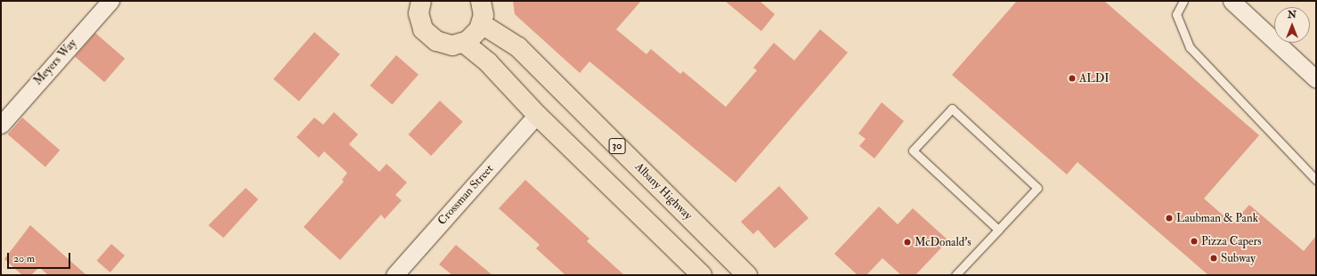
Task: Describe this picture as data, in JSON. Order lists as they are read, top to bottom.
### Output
{
  "streets": {
    "highway": ["30", "Albany Highway"],
    "street": ["Meyers Way", "Crossman Street"]
  },
  "places": [
    "ALDI",
    "Laubman & Pank",
    "Pizza Capers",
    "McDonald's",
    "Subway"
  ],
  "scale_bar": "20 m",
  "north": "top"
}
